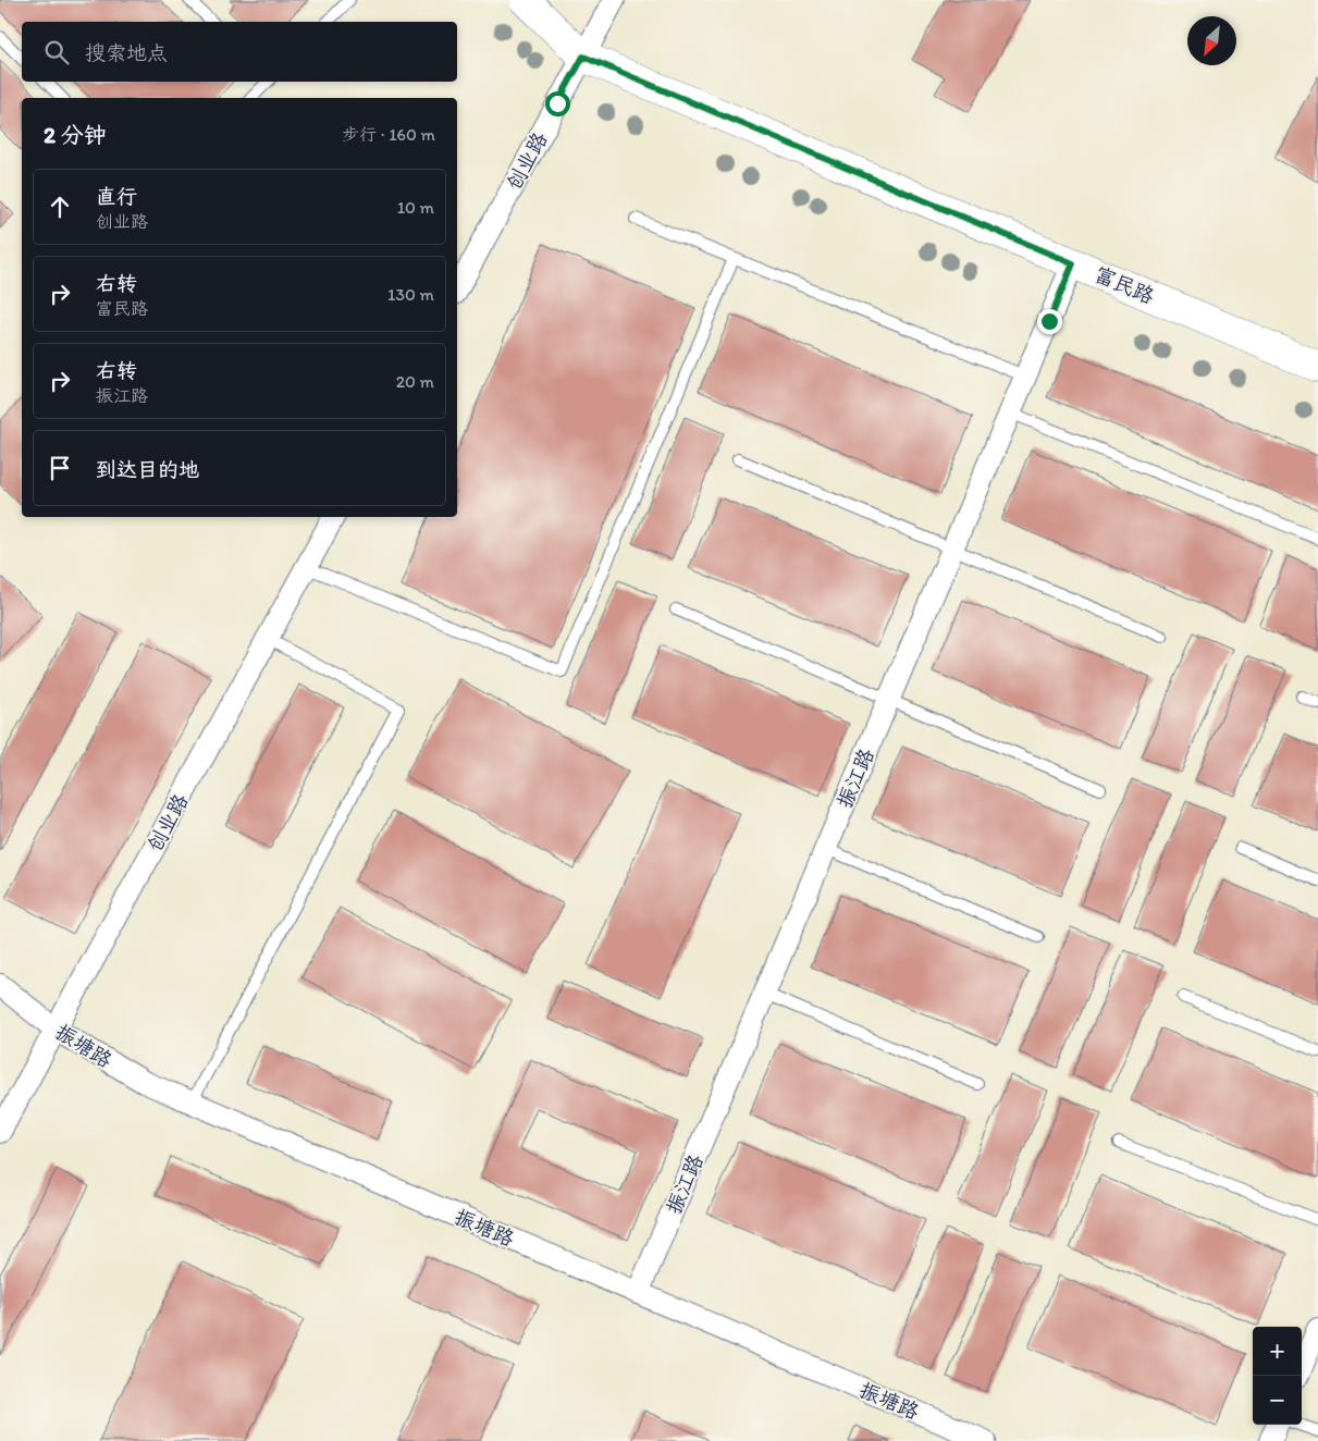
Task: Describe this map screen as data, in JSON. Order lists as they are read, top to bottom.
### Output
{
  "streets": {
    "street": [
      "创业路",
      "富民路",
      "振江路",
      "振塘路"
    ]
  },
  "crossings": [
    ["创业路", "富民路"],
    ["创业路", "振塘路"],
    ["富民路", "振江路"],
    ["振江路", "振塘路"]
  ],
  "north": "bottom left",
  "page": {
    "search": "搜索地点",
    "heading": ["2 分钟", "步行 · 160 m"],
    "list": [
      ["直行", "创业路", "10 m"],
      ["右转", "富民路", "130 m"],
      ["右转", "振江路", "20 m"],
      "到达目的地"
    ],
    "map_buttons": ["+", "−"]
  }
}
